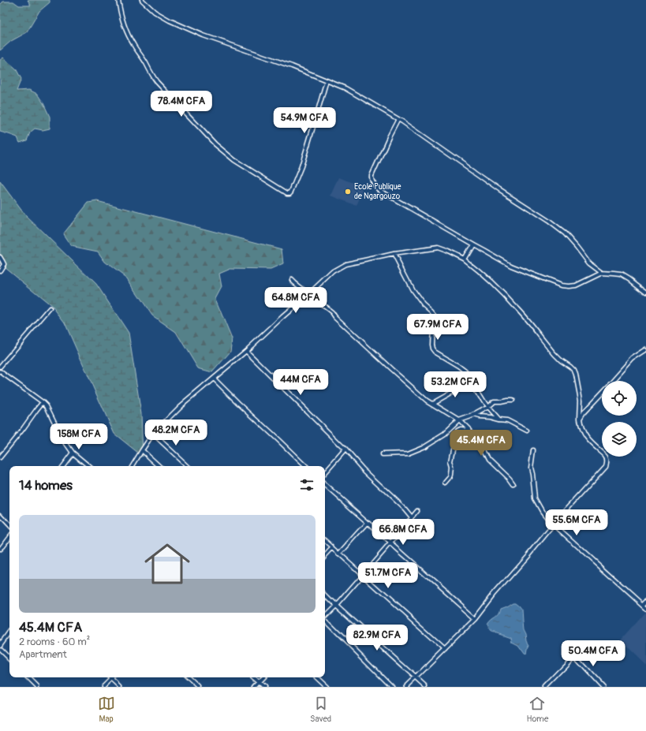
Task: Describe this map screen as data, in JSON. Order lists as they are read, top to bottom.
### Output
{
  "places": ["Ecole Publique de Ngargouzo"],
  "page": {
    "price": [
      "78.4M CFA",
      "54.9M CFA",
      "64.8M CFA",
      "67.9M CFA",
      "44M CFA",
      "53.2M CFA",
      "48.2M CFA",
      "158M CFA",
      "45.4M CFA",
      "55.6M CFA",
      "66.8M CFA",
      "51.7M CFA",
      "82.9M CFA",
      "50.4M CFA"
    ],
    "heading": "14 homes",
    "list": [
      {
        "name": "45.4M CFA",
        "note": "2 rooms · 60 m² · Apartment"
      }
    ],
    "tabs": ["Map", "Saved", "Home"]
  }
}
